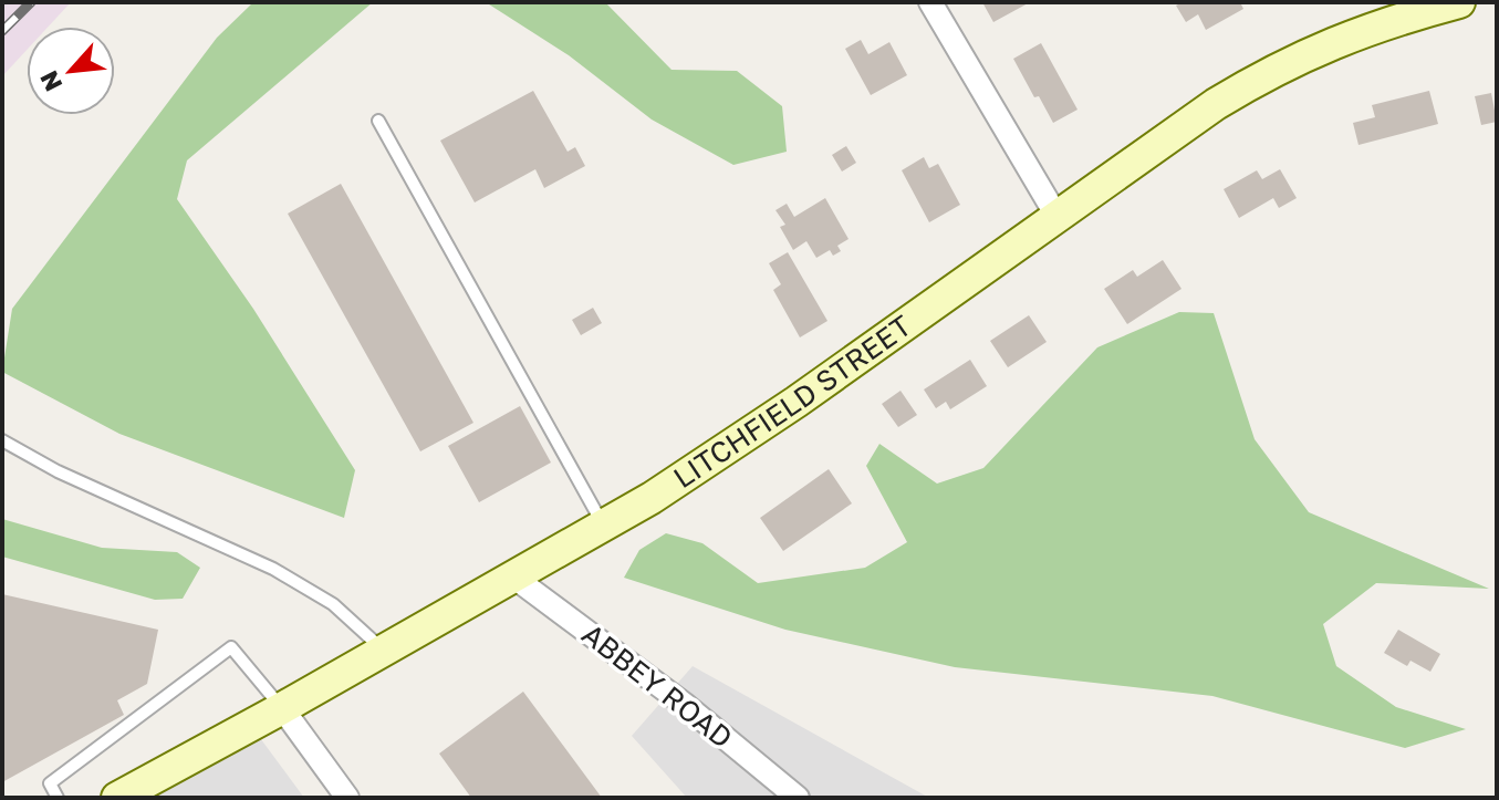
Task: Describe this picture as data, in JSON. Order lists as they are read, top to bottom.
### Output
{
  "streets": {
    "main road": ["LITCHFIELD STREET"],
    "street": ["ABBEY ROAD"]
  },
  "crossings": [
    ["LITCHFIELD STREET", "ABBEY ROAD"]
  ],
  "north": "bottom left"
}
